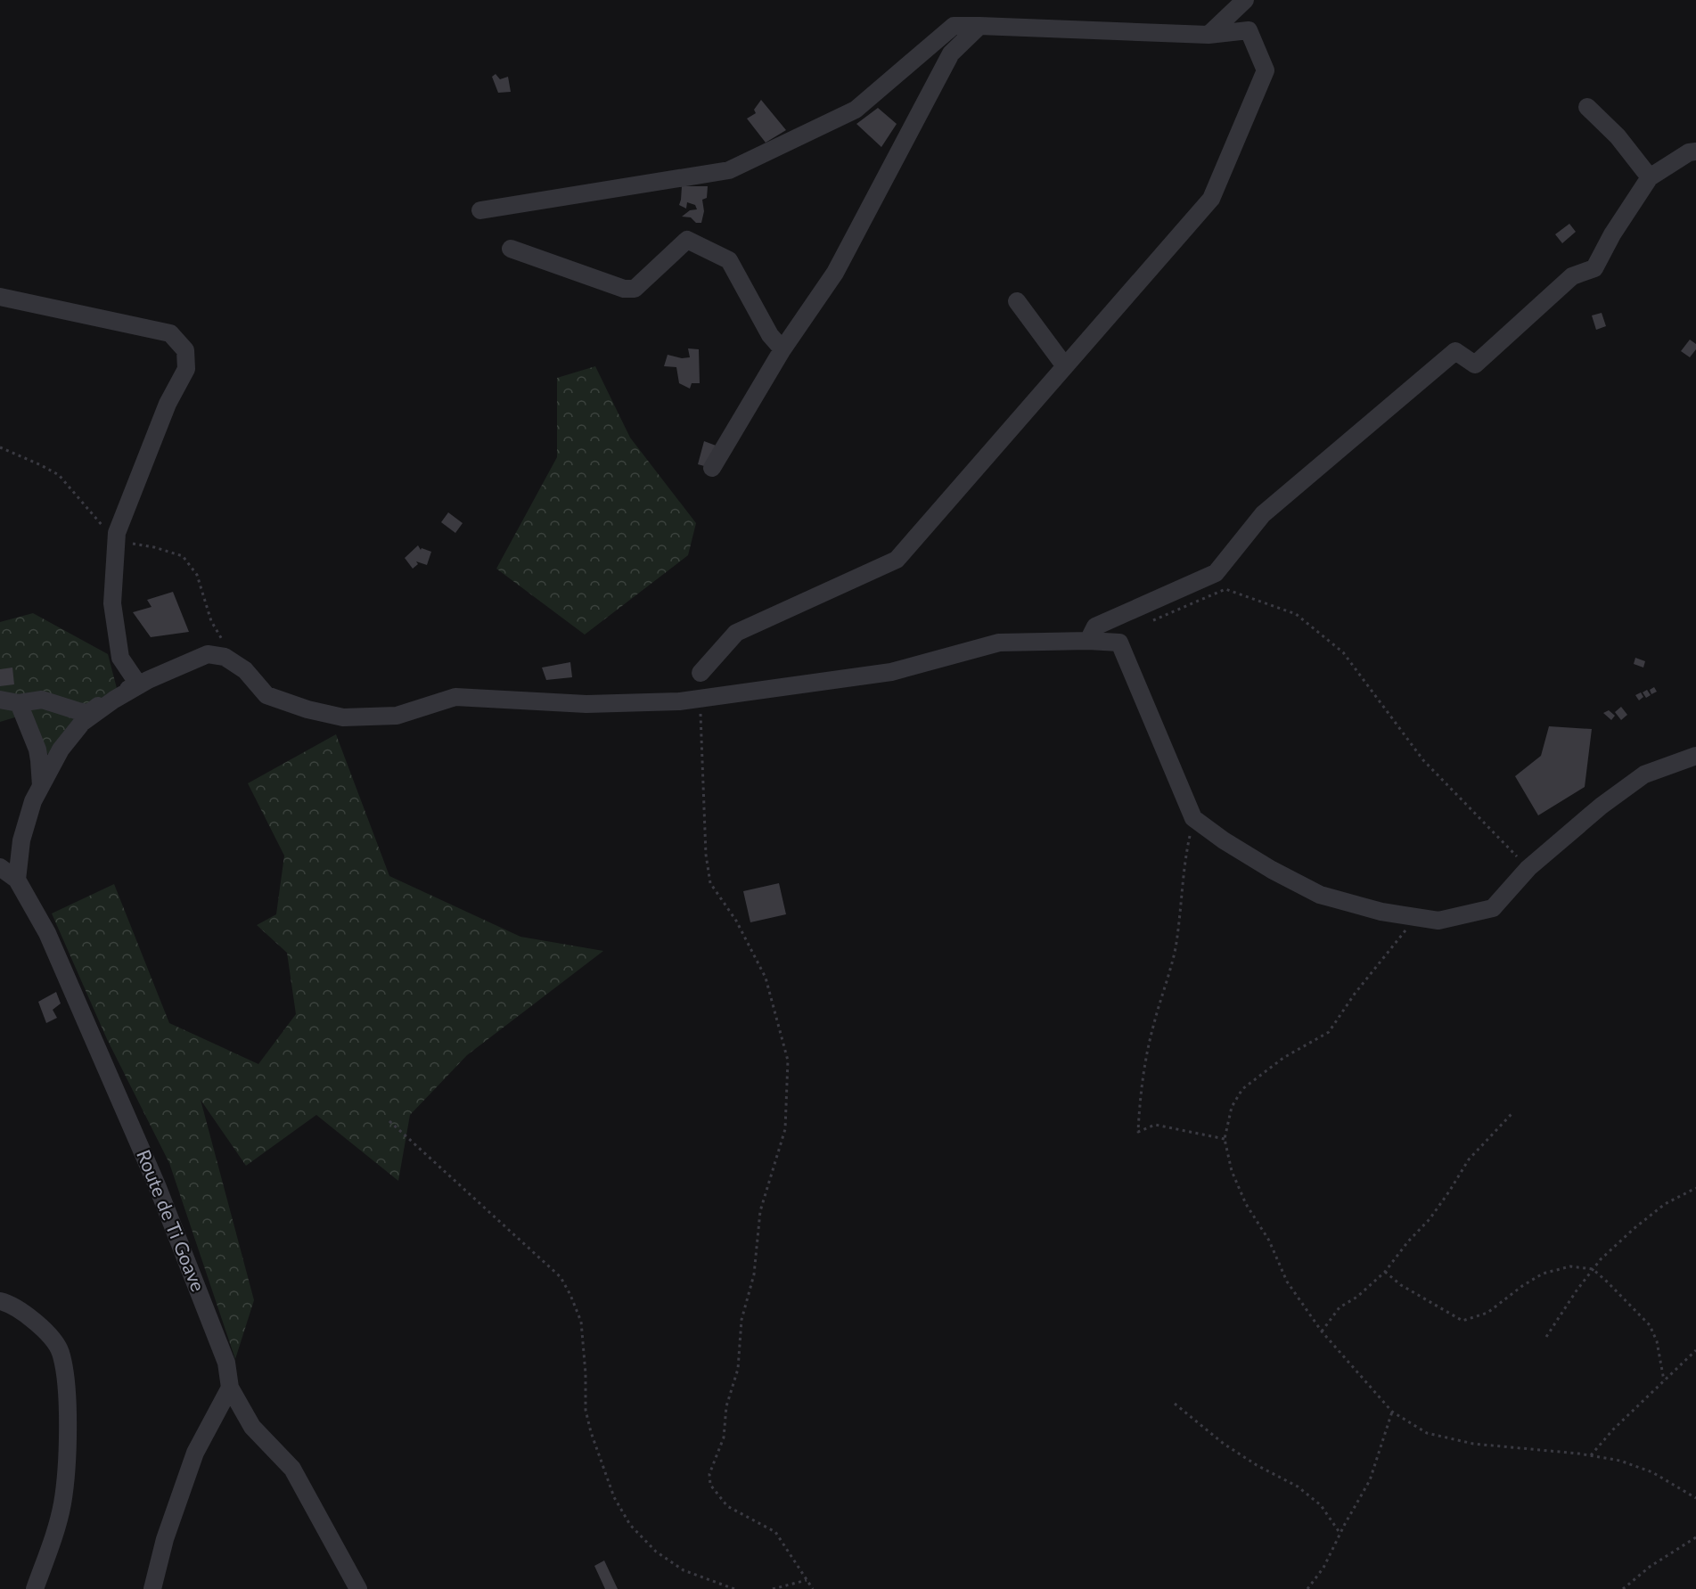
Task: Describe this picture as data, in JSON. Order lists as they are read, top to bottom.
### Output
{
  "streets": {
    "street": ["Route de Ti Goave"]
  }
}
